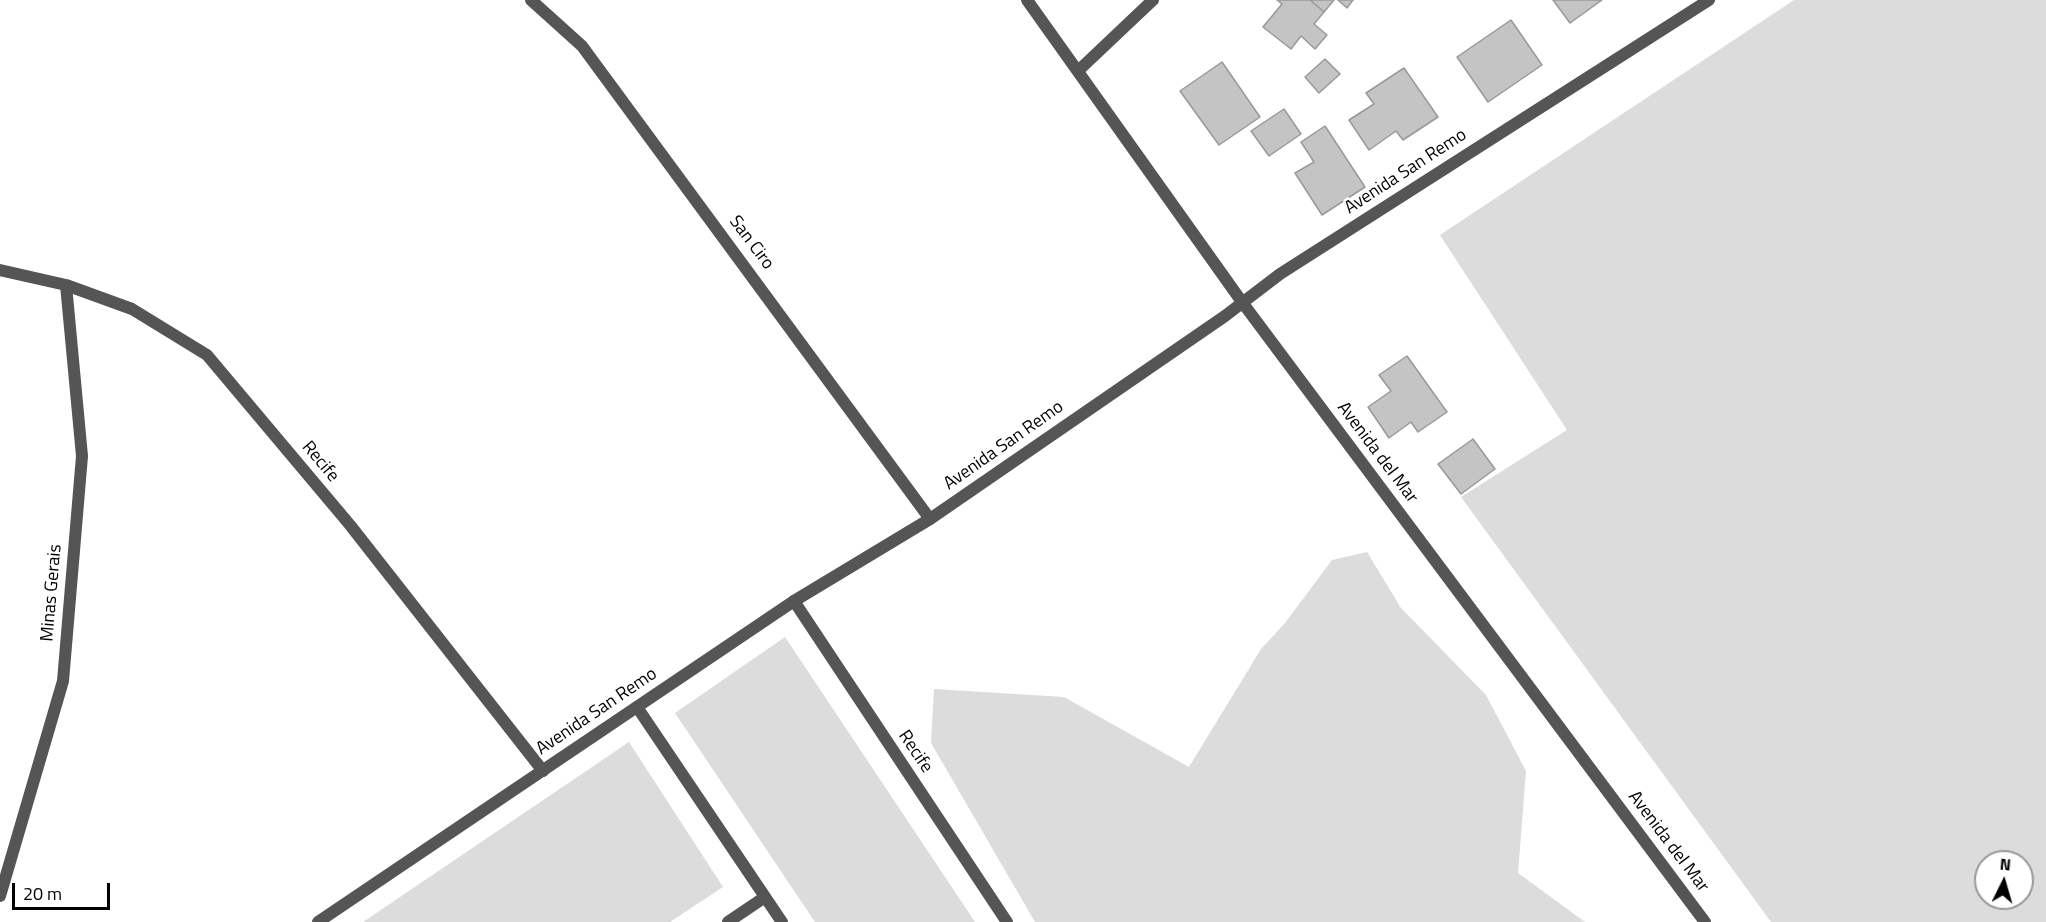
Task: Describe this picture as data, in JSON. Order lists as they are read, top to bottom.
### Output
{
  "streets": {
    "street": [
      "Avenida San Remo",
      "San Ciro",
      "Avenida del Mar",
      "Recife",
      "Minas Gerais"
    ]
  },
  "crossings": [
    ["Avenida San Remo", "San Ciro"],
    ["Avenida San Remo", "Avenida del Mar"],
    ["Avenida San Remo", "Recife"],
    ["Recife", "Minas Gerais"]
  ],
  "scale_bar": "20 m",
  "north": "top"
}
